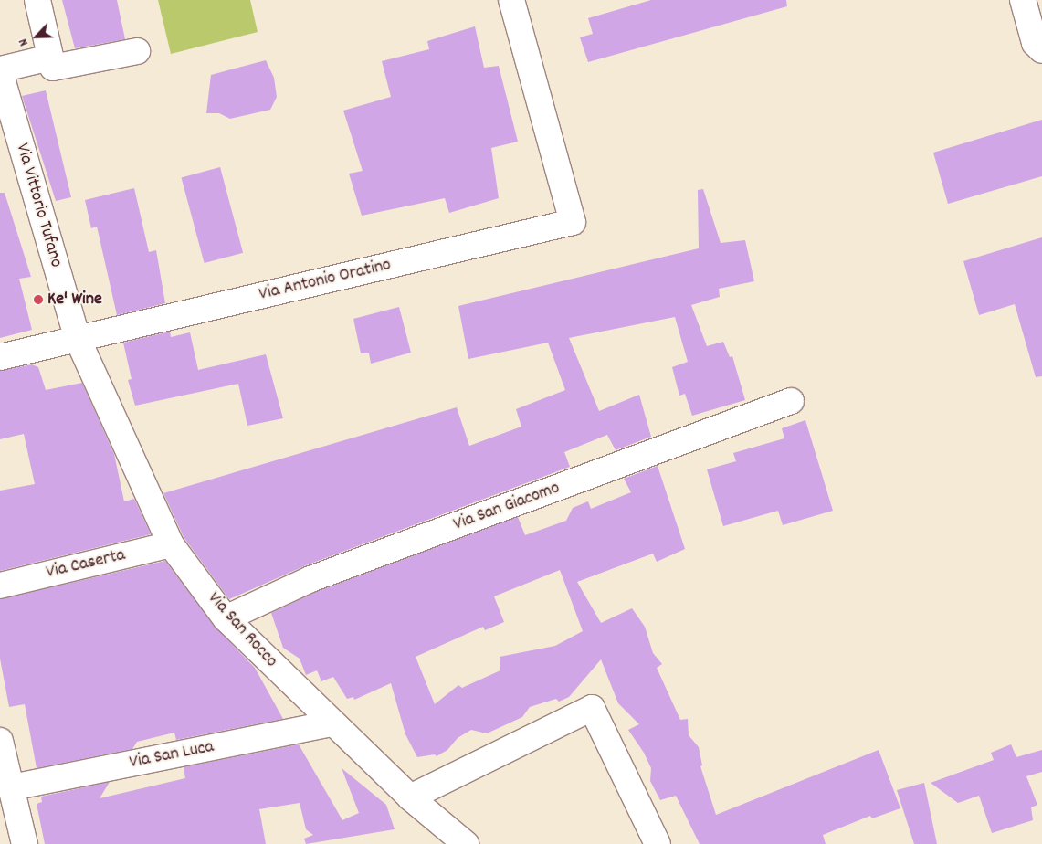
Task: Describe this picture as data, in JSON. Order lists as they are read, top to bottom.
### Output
{
  "streets": {
    "street": [
      "Via Vittorio Tufano",
      "Via Antonio Oratino",
      "Via San Giacomo",
      "Via Caserta",
      "Via San Rocco",
      "Via San Luca"
    ]
  },
  "crossings": [
    ["Via Vittorio Tufano", "Via Antonio Oratino"],
    ["Via Vittorio Tufano", "Via San Rocco"],
    ["Via Antonio Oratino", "Via San Rocco"],
    ["Via San Giacomo", "Via San Rocco"],
    ["Via Caserta", "Via San Rocco"],
    ["Via San Rocco", "Via San Luca"]
  ],
  "places": ["Ke' Wine"],
  "north": "bottom left"
}
